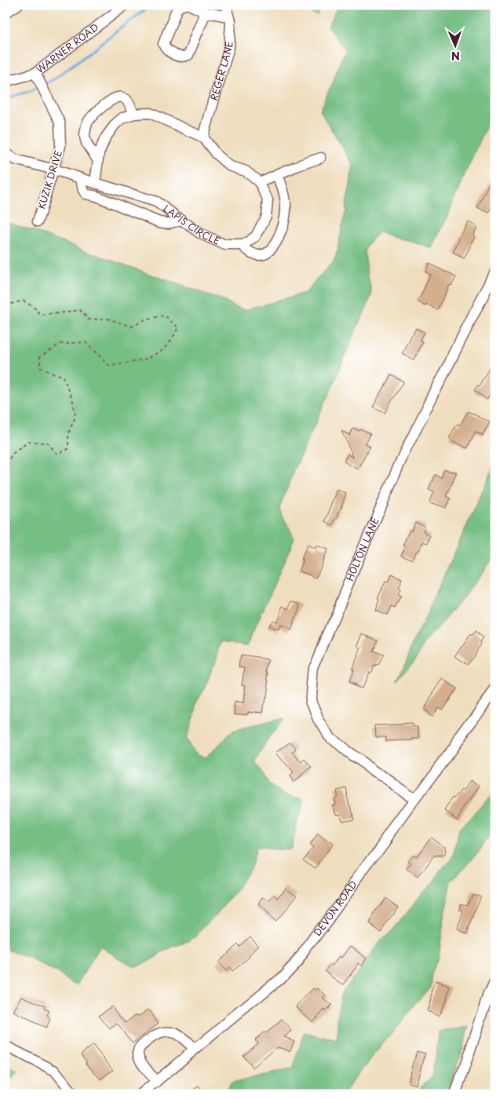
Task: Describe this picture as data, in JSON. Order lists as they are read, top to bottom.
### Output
{
  "streets": {
    "street": [
      "WARNER ROAD",
      "REGER LANE",
      "KUZIK DRIVE",
      "LAPIS CIRCLE",
      "HOLTON LANE",
      "DEVON ROAD"
    ]
  },
  "crossings": [
    ["WARNER ROAD", "KUZIK DRIVE"],
    ["KUZIK DRIVE", "LAPIS CIRCLE"],
    ["HOLTON LANE", "DEVON ROAD"]
  ],
  "north": "bottom"
}
